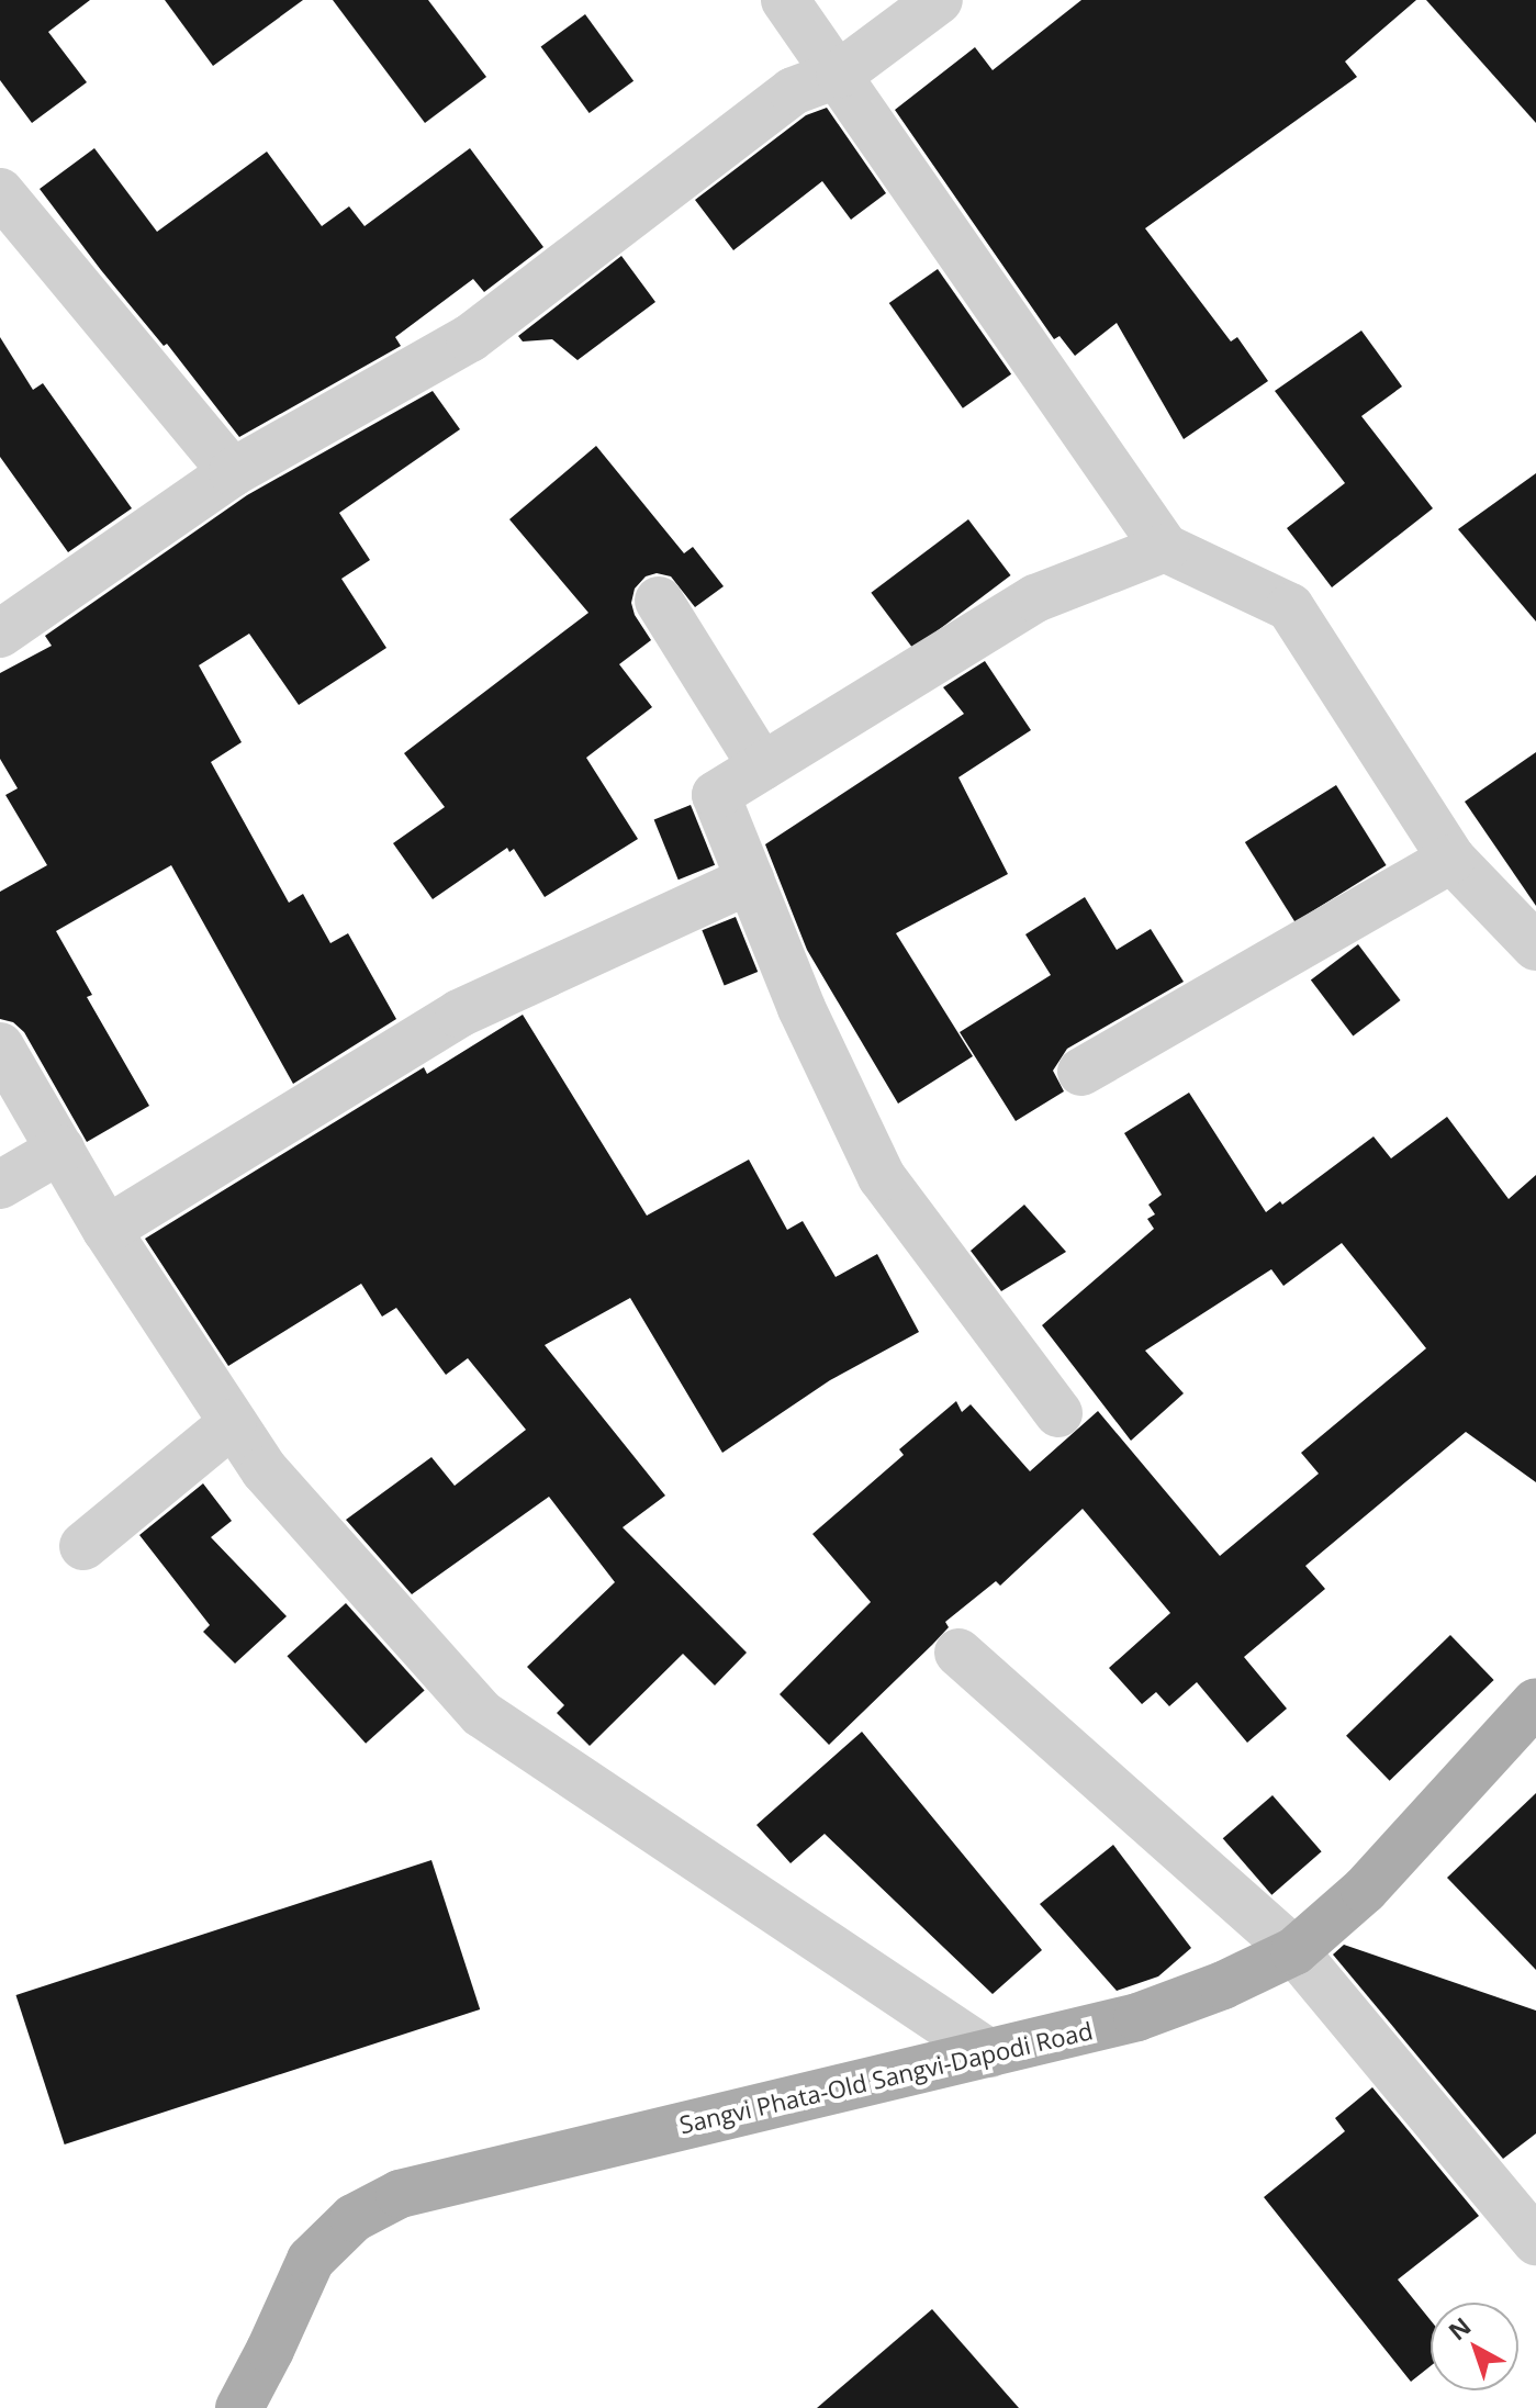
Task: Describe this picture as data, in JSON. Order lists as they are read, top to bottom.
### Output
{
  "streets": {
    "main road": ["Sangvi Phata-Old Sangvi-Dapodi Road"]
  },
  "north": "top left"
}
